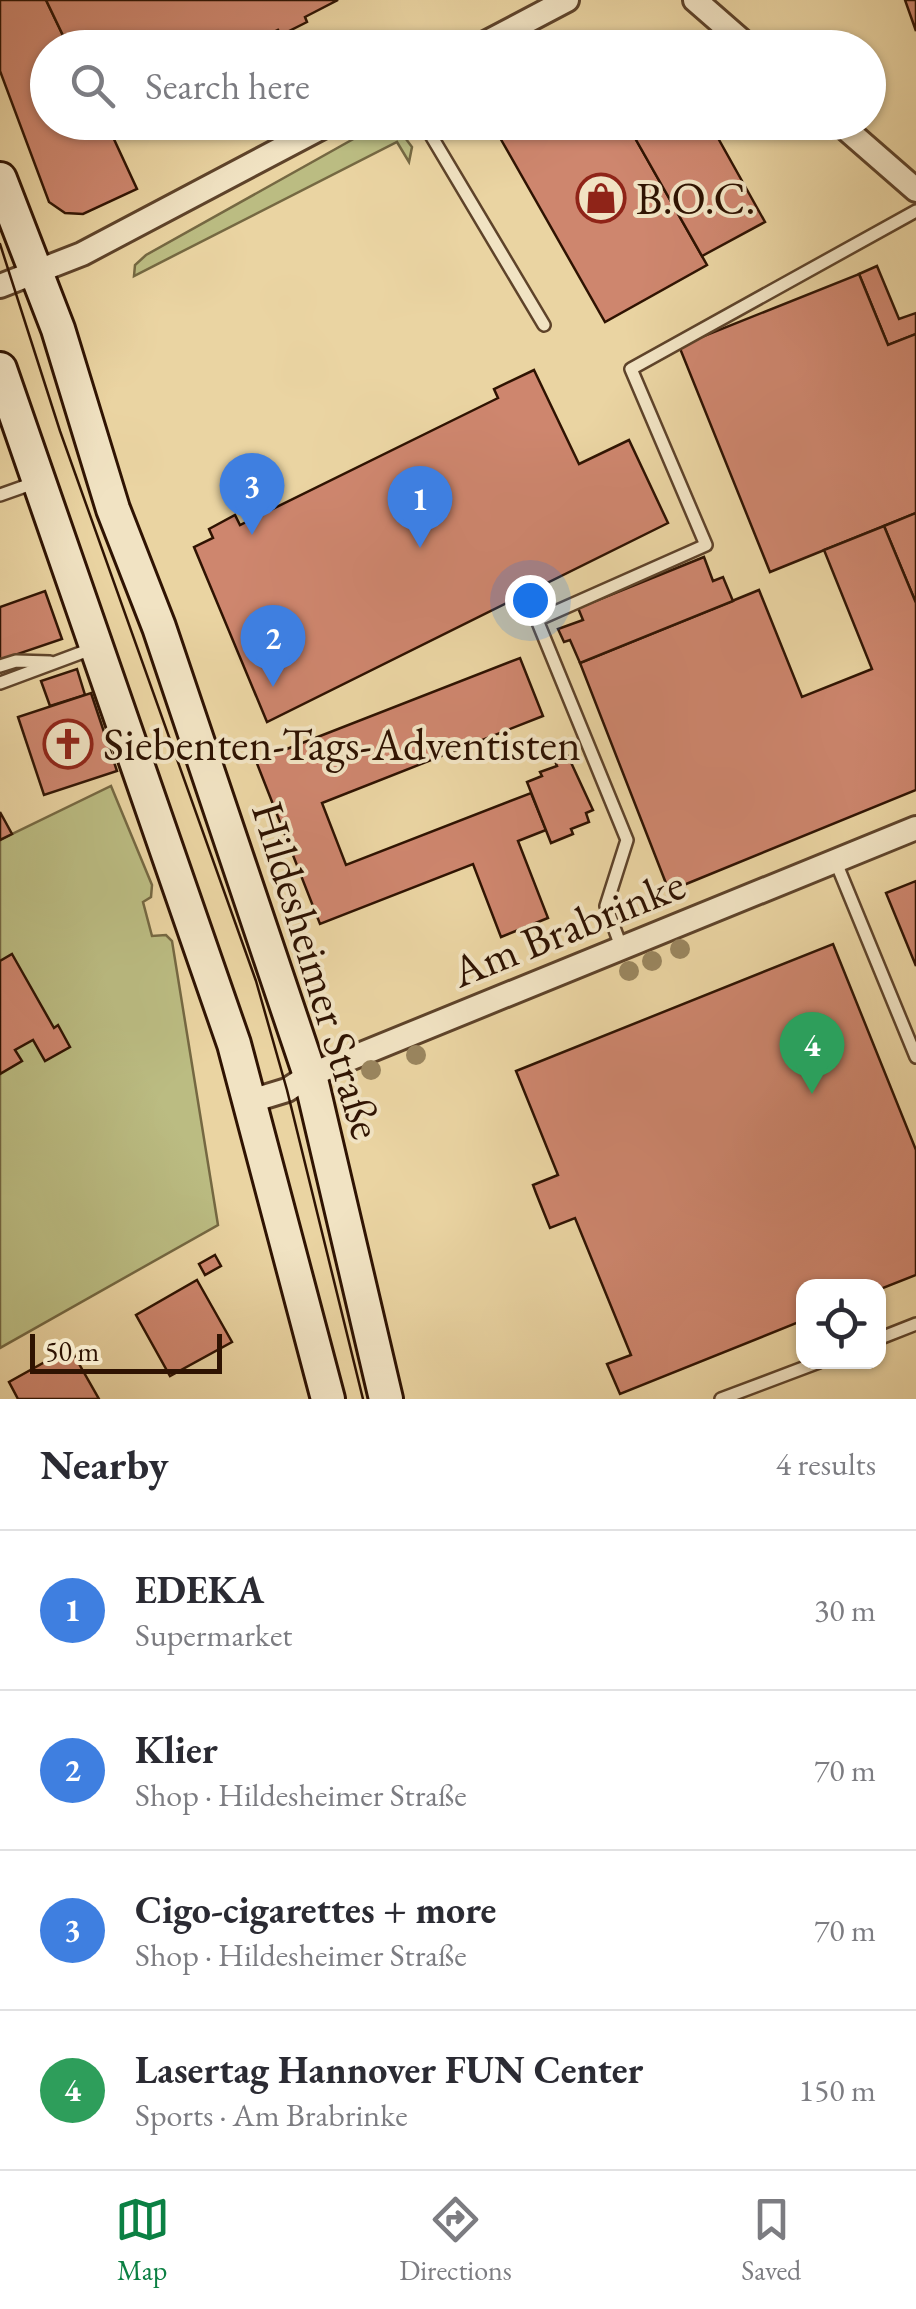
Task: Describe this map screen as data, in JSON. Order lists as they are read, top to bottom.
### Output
{
  "streets": {
    "main road": ["Hildesheimer Straße"],
    "street": ["Am Brabrinke"]
  },
  "crossings": [
    ["Am Brabrinke", "Hildesheimer Straße"]
  ],
  "places": {
    "shop": ["B.O.C."],
    "church": ["Siebenten-Tags-Adventisten"]
  },
  "scale_bar": "50 m",
  "page": {
    "search": "Search here",
    "pins": [
      "3",
      "1",
      "2",
      "4"
    ],
    "scale": "50 m",
    "heading": ["Nearby", "4 results"],
    "list": [
      {
        "mark": "1",
        "name": "EDEKA",
        "note": "Supermarket",
        "value": "30 m"
      },
      {
        "mark": "2",
        "name": "Klier",
        "note": "Shop · Hildesheimer Straße",
        "value": "70 m"
      },
      {
        "mark": "3",
        "name": "Cigo-cigarettes + more",
        "note": "Shop · Hildesheimer Straße",
        "value": "70 m"
      },
      {
        "mark": "4",
        "name": "Lasertag Hannover FUN Center",
        "note": "Sports · Am Brabrinke",
        "value": "150 m"
      }
    ],
    "nav": ["Map", "Directions", "Saved"]
  }
}
